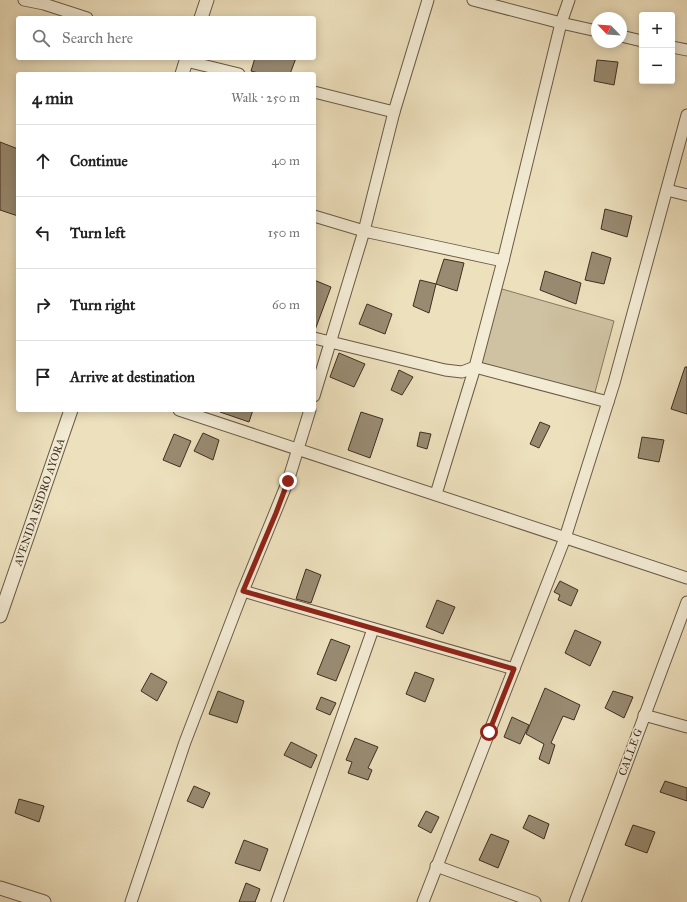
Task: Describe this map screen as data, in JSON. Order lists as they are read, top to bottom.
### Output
{
  "streets": {
    "street": ["AVENIDA ISIDRO AYORA", "CALLE G"]
  },
  "north": "top left",
  "page": {
    "map_buttons": ["+", "−"],
    "search": "Search here",
    "heading": ["4 min", "Walk · 250 m"],
    "list": [
      ["Continue", "40 m"],
      ["Turn left", "150 m"],
      ["Turn right", "60 m"],
      "Arrive at destination"
    ]
  }
}
